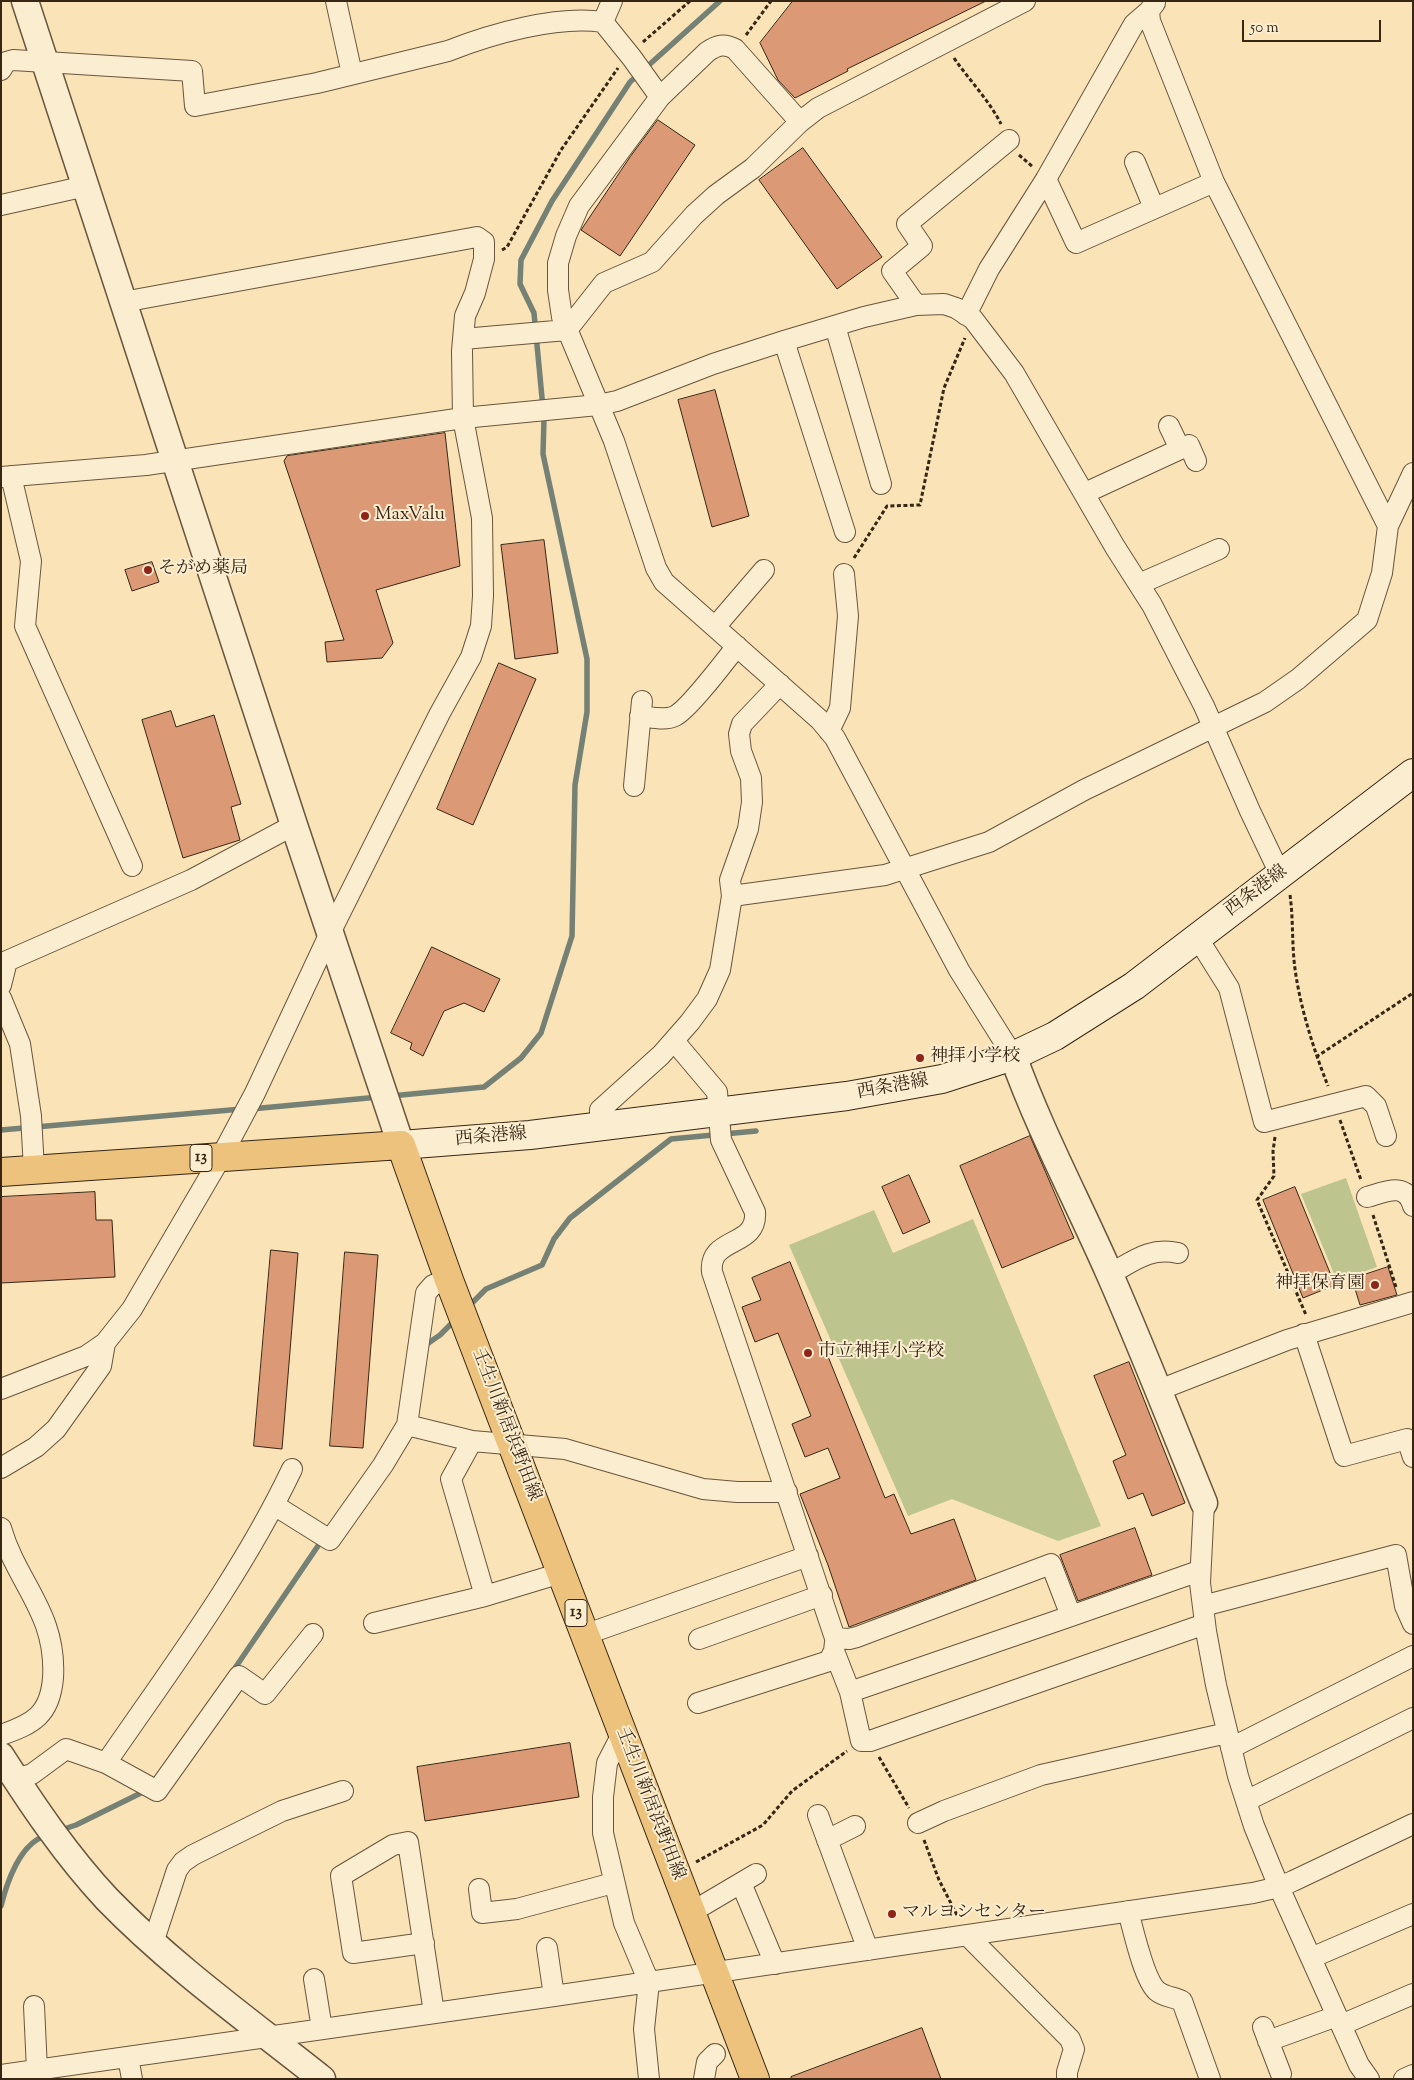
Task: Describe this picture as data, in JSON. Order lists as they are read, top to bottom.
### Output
{
  "streets": {
    "main road": ["西条港線", "13", "壬生川新居浜野田線"]
  },
  "crossings": [
    ["西条港線", "13"],
    ["西条港線", "壬生川新居浜野田線"],
    ["13", "壬生川新居浜野田線"]
  ],
  "places": [
    "MaxValu",
    "そがめ薬局",
    "神拝小学校",
    "神拝保育園",
    "市立神拝小学校",
    "マルヨシセンター"
  ],
  "scale_bar": "50 m"
}
